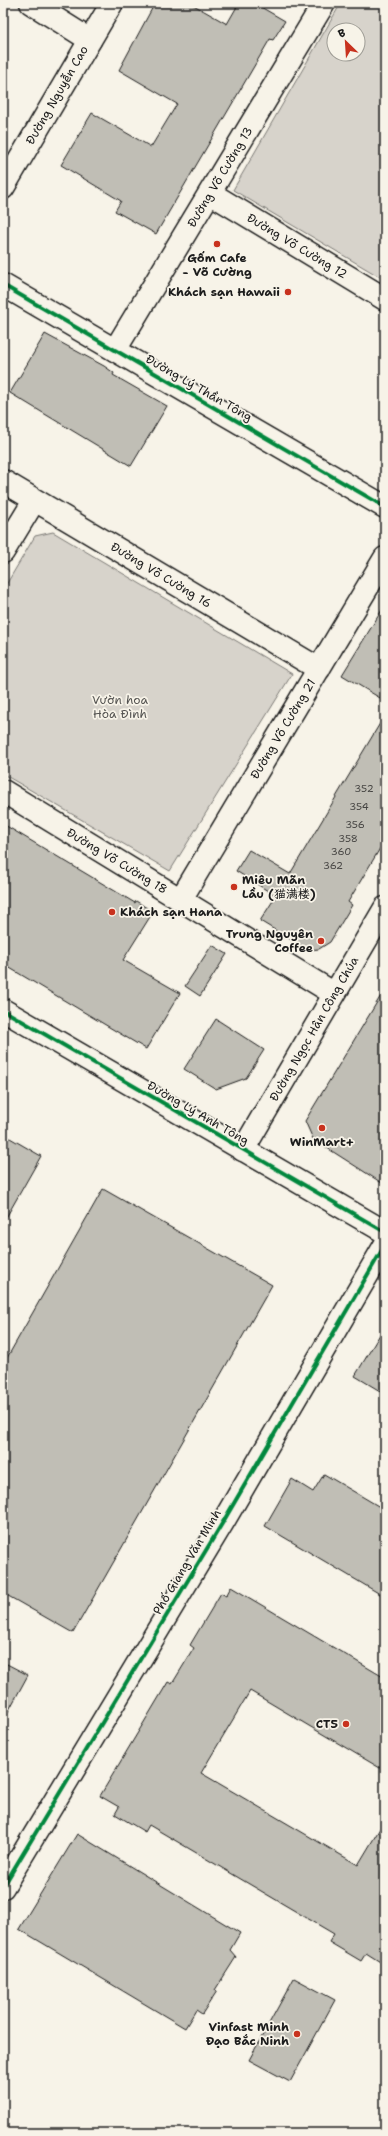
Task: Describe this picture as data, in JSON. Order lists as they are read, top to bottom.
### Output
{
  "streets": {
    "street": [
      "Đường Nguyễn Cao",
      "Đường Võ Cường 13",
      "Đường Võ Cường 12",
      "Đường Lý Thần Tông",
      "Đường Võ Cường 16",
      "Đường Võ Cường 21",
      "Đường Võ Cường 18",
      "Đường Ngọc Hân Công Chúa",
      "Đường Lý Anh Tông",
      "Phố Giang Văn Minh"
    ]
  },
  "crossings": [
    ["Đường Võ Cường 13", "Đường Võ Cường 12"],
    ["Đường Võ Cường 13", "Đường Lý Thần Tông"],
    ["Đường Võ Cường 16", "Đường Võ Cường 21"],
    ["Đường Võ Cường 21", "Đường Võ Cường 18"],
    ["Đường Võ Cường 18", "Đường Ngọc Hân Công Chúa"],
    ["Đường Ngọc Hân Công Chúa", "Đường Lý Anh Tông"]
  ],
  "parks": ["Vườn hoa Hòa Đình"],
  "places": [
    "Gốm Cafe - Võ Cường",
    "Khách sạn Hawaii",
    "Miêu Mãn Lầu (猫满楼)",
    "Khách sạn Hana",
    "Trung Nguyên Coffee",
    "WinMart+",
    "CT5",
    "Vinfast Minh Đạo Bắc Ninh"
  ],
  "house_numbers": [
    "352",
    "354",
    "356",
    "358",
    "360",
    "362"
  ],
  "north": "top left"
}
